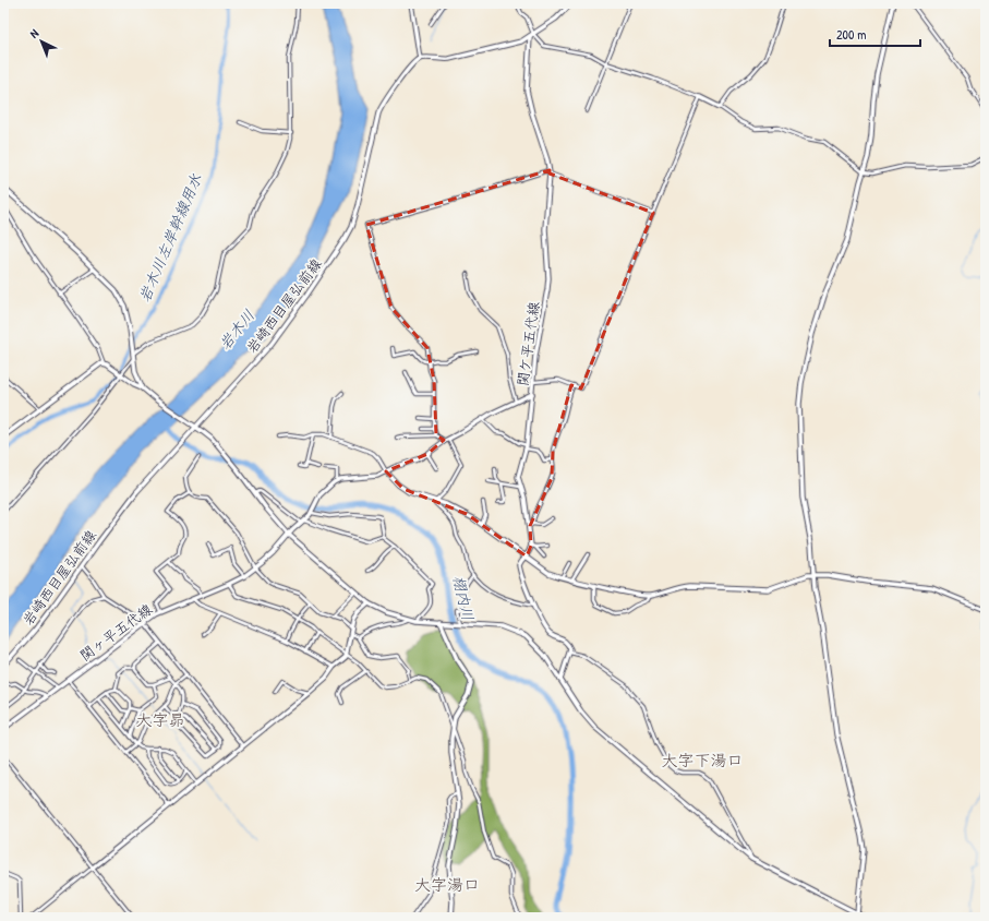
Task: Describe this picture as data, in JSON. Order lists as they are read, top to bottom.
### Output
{
  "streets": {
    "street": ["岩崎西目屋弘前線", "関ケ平五代線", "関ヶ平五代線"]
  },
  "districts": ["大字昴", "大字下湯口", "大字湯口"],
  "water": ["岩木川左岸幹線用水", "岩木川", "栩内川"],
  "scale_bar": "200 m",
  "north": "top left"
}
